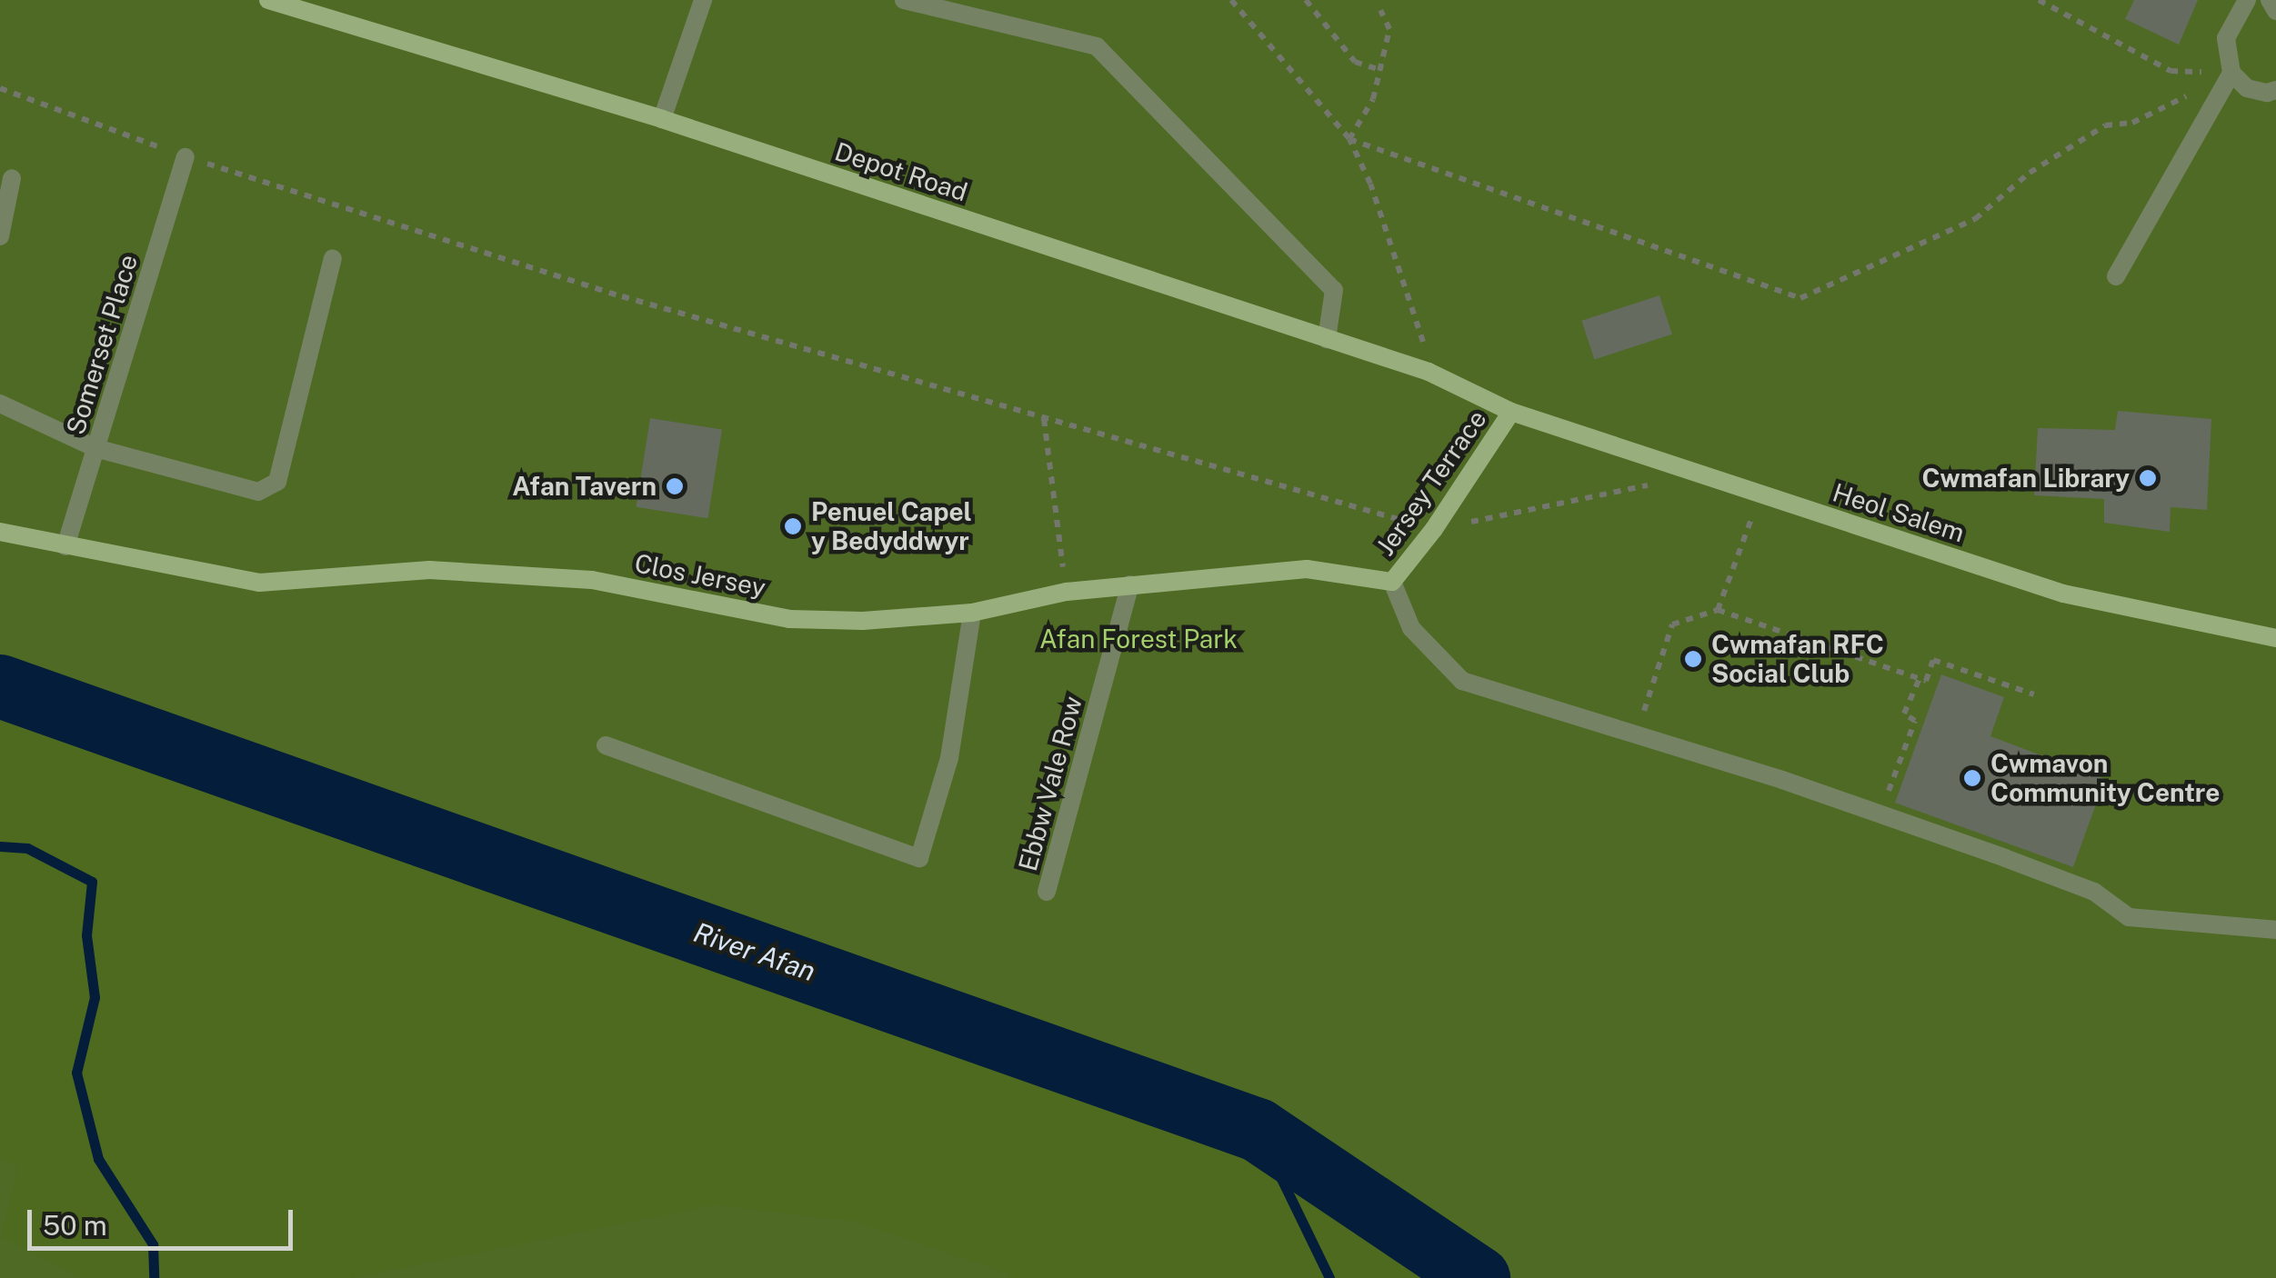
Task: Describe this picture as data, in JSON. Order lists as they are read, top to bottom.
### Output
{
  "streets": {
    "main road": [
      "Depot Road",
      "Jersey Terrace",
      "Heol Salem",
      "Clos Jersey"
    ],
    "street": ["Somerset Place", "Ebbw Vale Row"]
  },
  "crossings": [
    ["Depot Road", "Jersey Terrace"],
    ["Depot Road", "Heol Salem"],
    ["Somerset Place", "Clos Jersey"],
    ["Jersey Terrace", "Heol Salem"],
    ["Jersey Terrace", "Clos Jersey"],
    ["Clos Jersey", "Ebbw Vale Row"]
  ],
  "water": ["River Afan"],
  "parks": ["Afan Forest Park"],
  "places": [
    "Cwmafan Library",
    "Afan Tavern",
    "Penuel Capel y Bedyddwyr",
    "Cwmafan RFC Social Club",
    "Cwmavon Community Centre"
  ],
  "scale_bar": "50 m"
}
